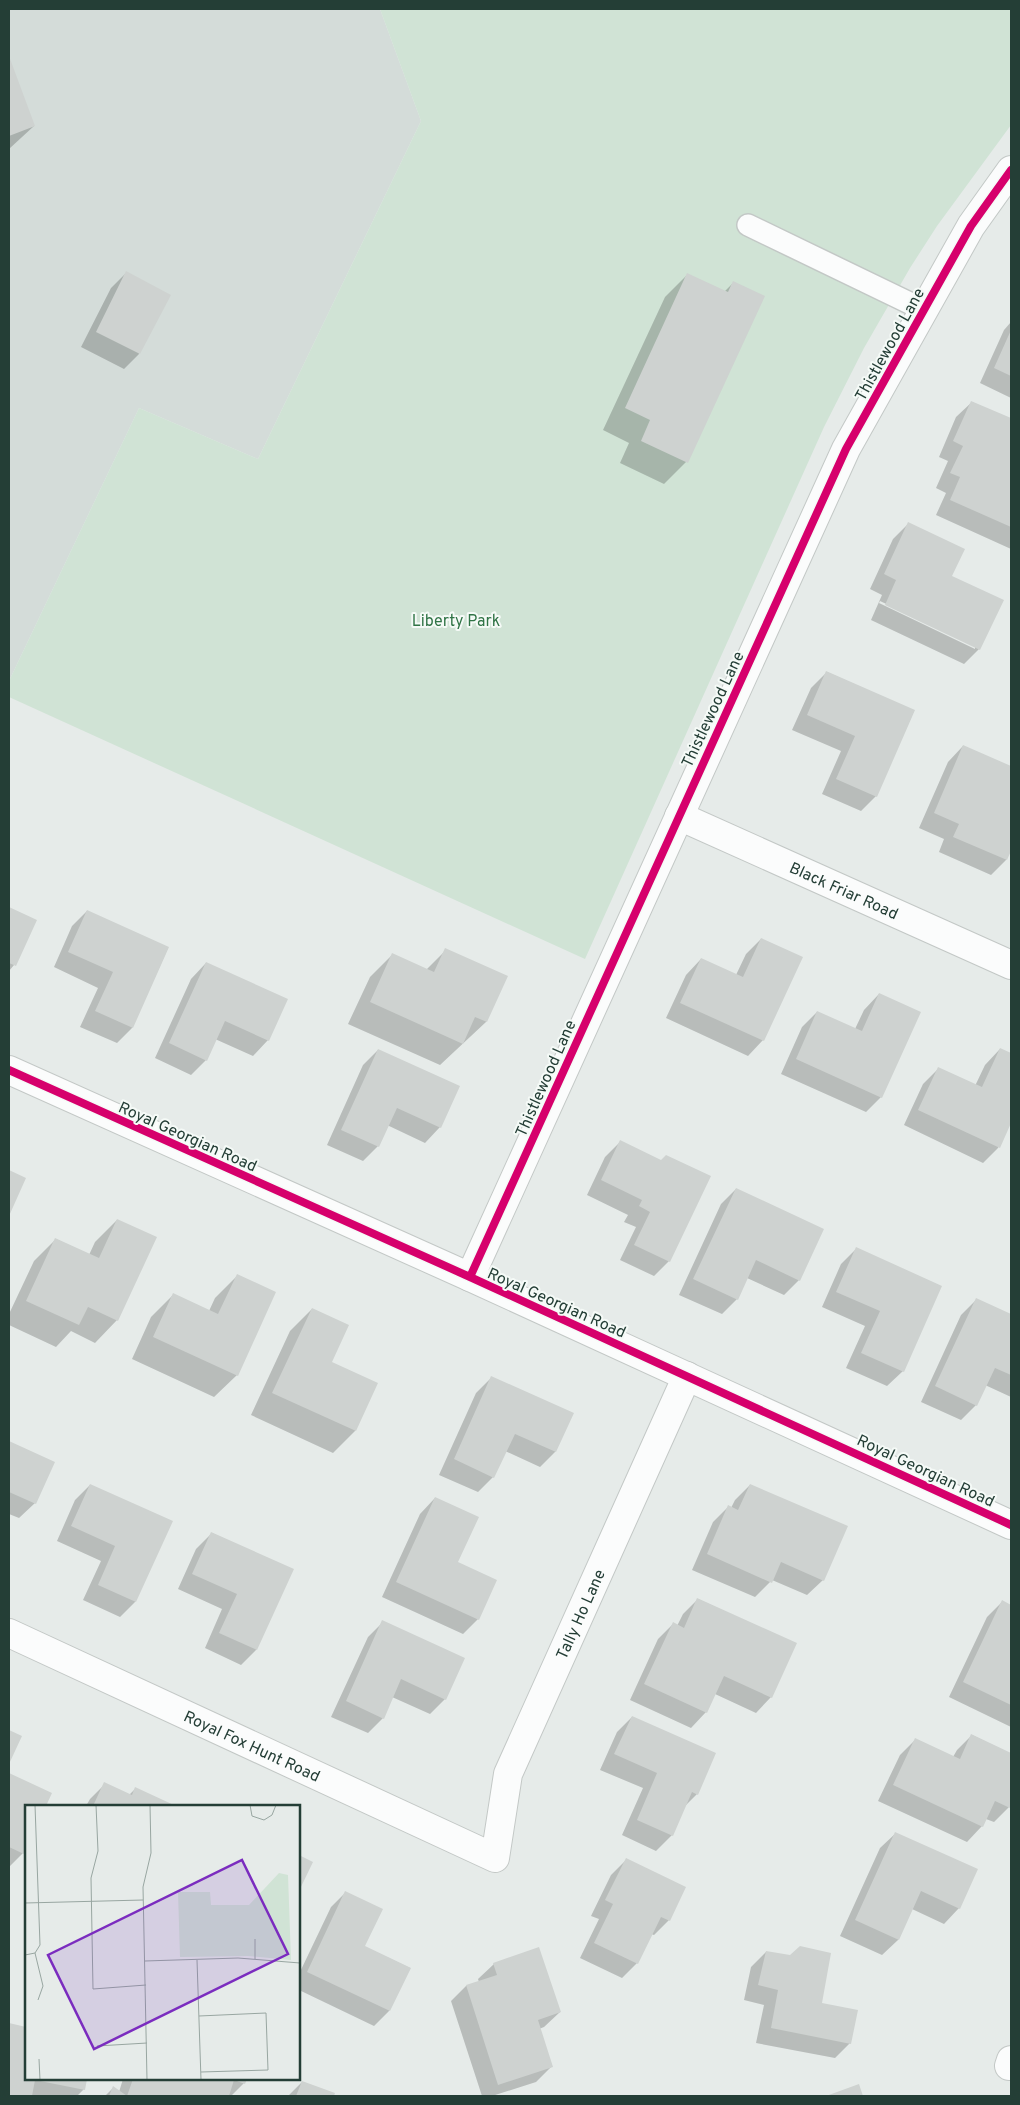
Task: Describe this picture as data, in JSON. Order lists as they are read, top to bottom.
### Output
{
  "streets": {
    "street": [
      "Thistlewood Lane",
      "Black Friar Road",
      "Royal Georgian Road",
      "Tally Ho Lane",
      "Royal Fox Hunt Road"
    ]
  },
  "crossings": [
    ["Thistlewood Lane", "Black Friar Road"],
    ["Thistlewood Lane", "Royal Georgian Road"],
    ["Royal Georgian Road", "Tally Ho Lane"],
    ["Tally Ho Lane", "Royal Fox Hunt Road"]
  ],
  "parks": ["Liberty Park"]
}
